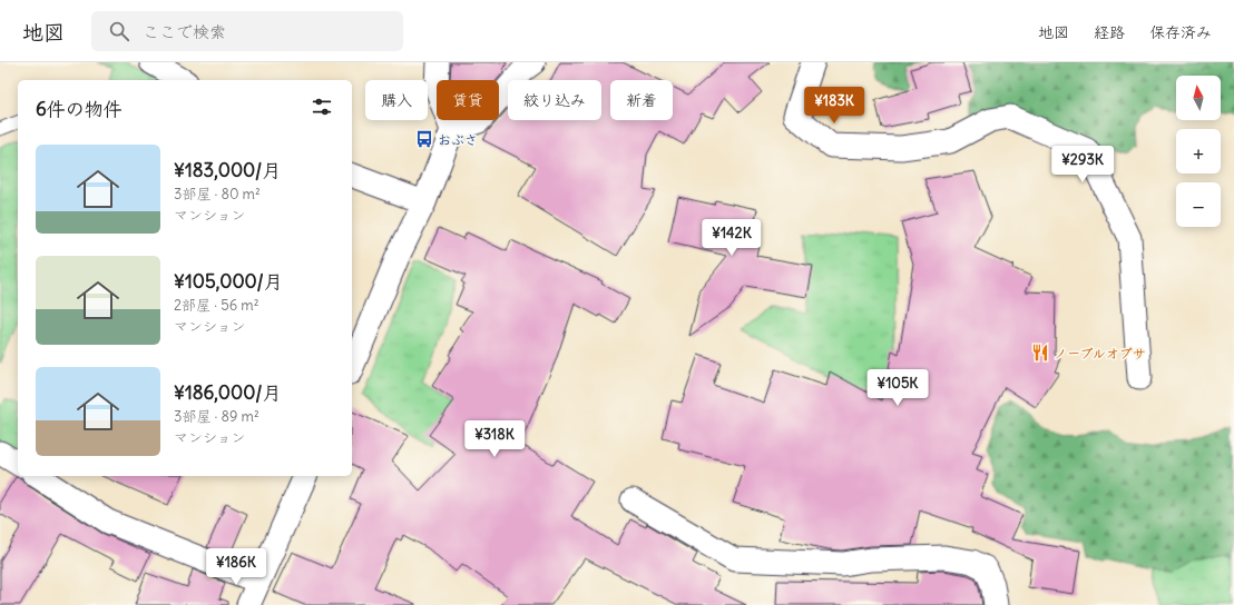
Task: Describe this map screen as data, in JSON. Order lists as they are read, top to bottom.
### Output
{
  "places": {
    "bus stop": ["おぶさ"],
    "restaurant": ["ノーブルオブサ"]
  },
  "north": "top",
  "page": {
    "header": "地図",
    "search": "ここで検索",
    "nav": ["地図", "経路", "保存済み"],
    "map_buttons": ["+", "−"],
    "chip": [
      "購入",
      "賃貸",
      "絞り込み",
      "新着"
    ],
    "heading": "6件の物件",
    "price": [
      "¥183K",
      "¥293K",
      "¥142K",
      "¥105K",
      "¥318K",
      "¥186K"
    ],
    "list": [
      {
        "name": "¥183,000/月",
        "note": "3部屋 · 80 m² · マンション"
      },
      {
        "name": "¥105,000/月",
        "note": "2部屋 · 56 m² · マンション"
      },
      {
        "name": "¥186,000/月",
        "note": "3部屋 · 89 m² · マンション"
      }
    ]
  }
}
